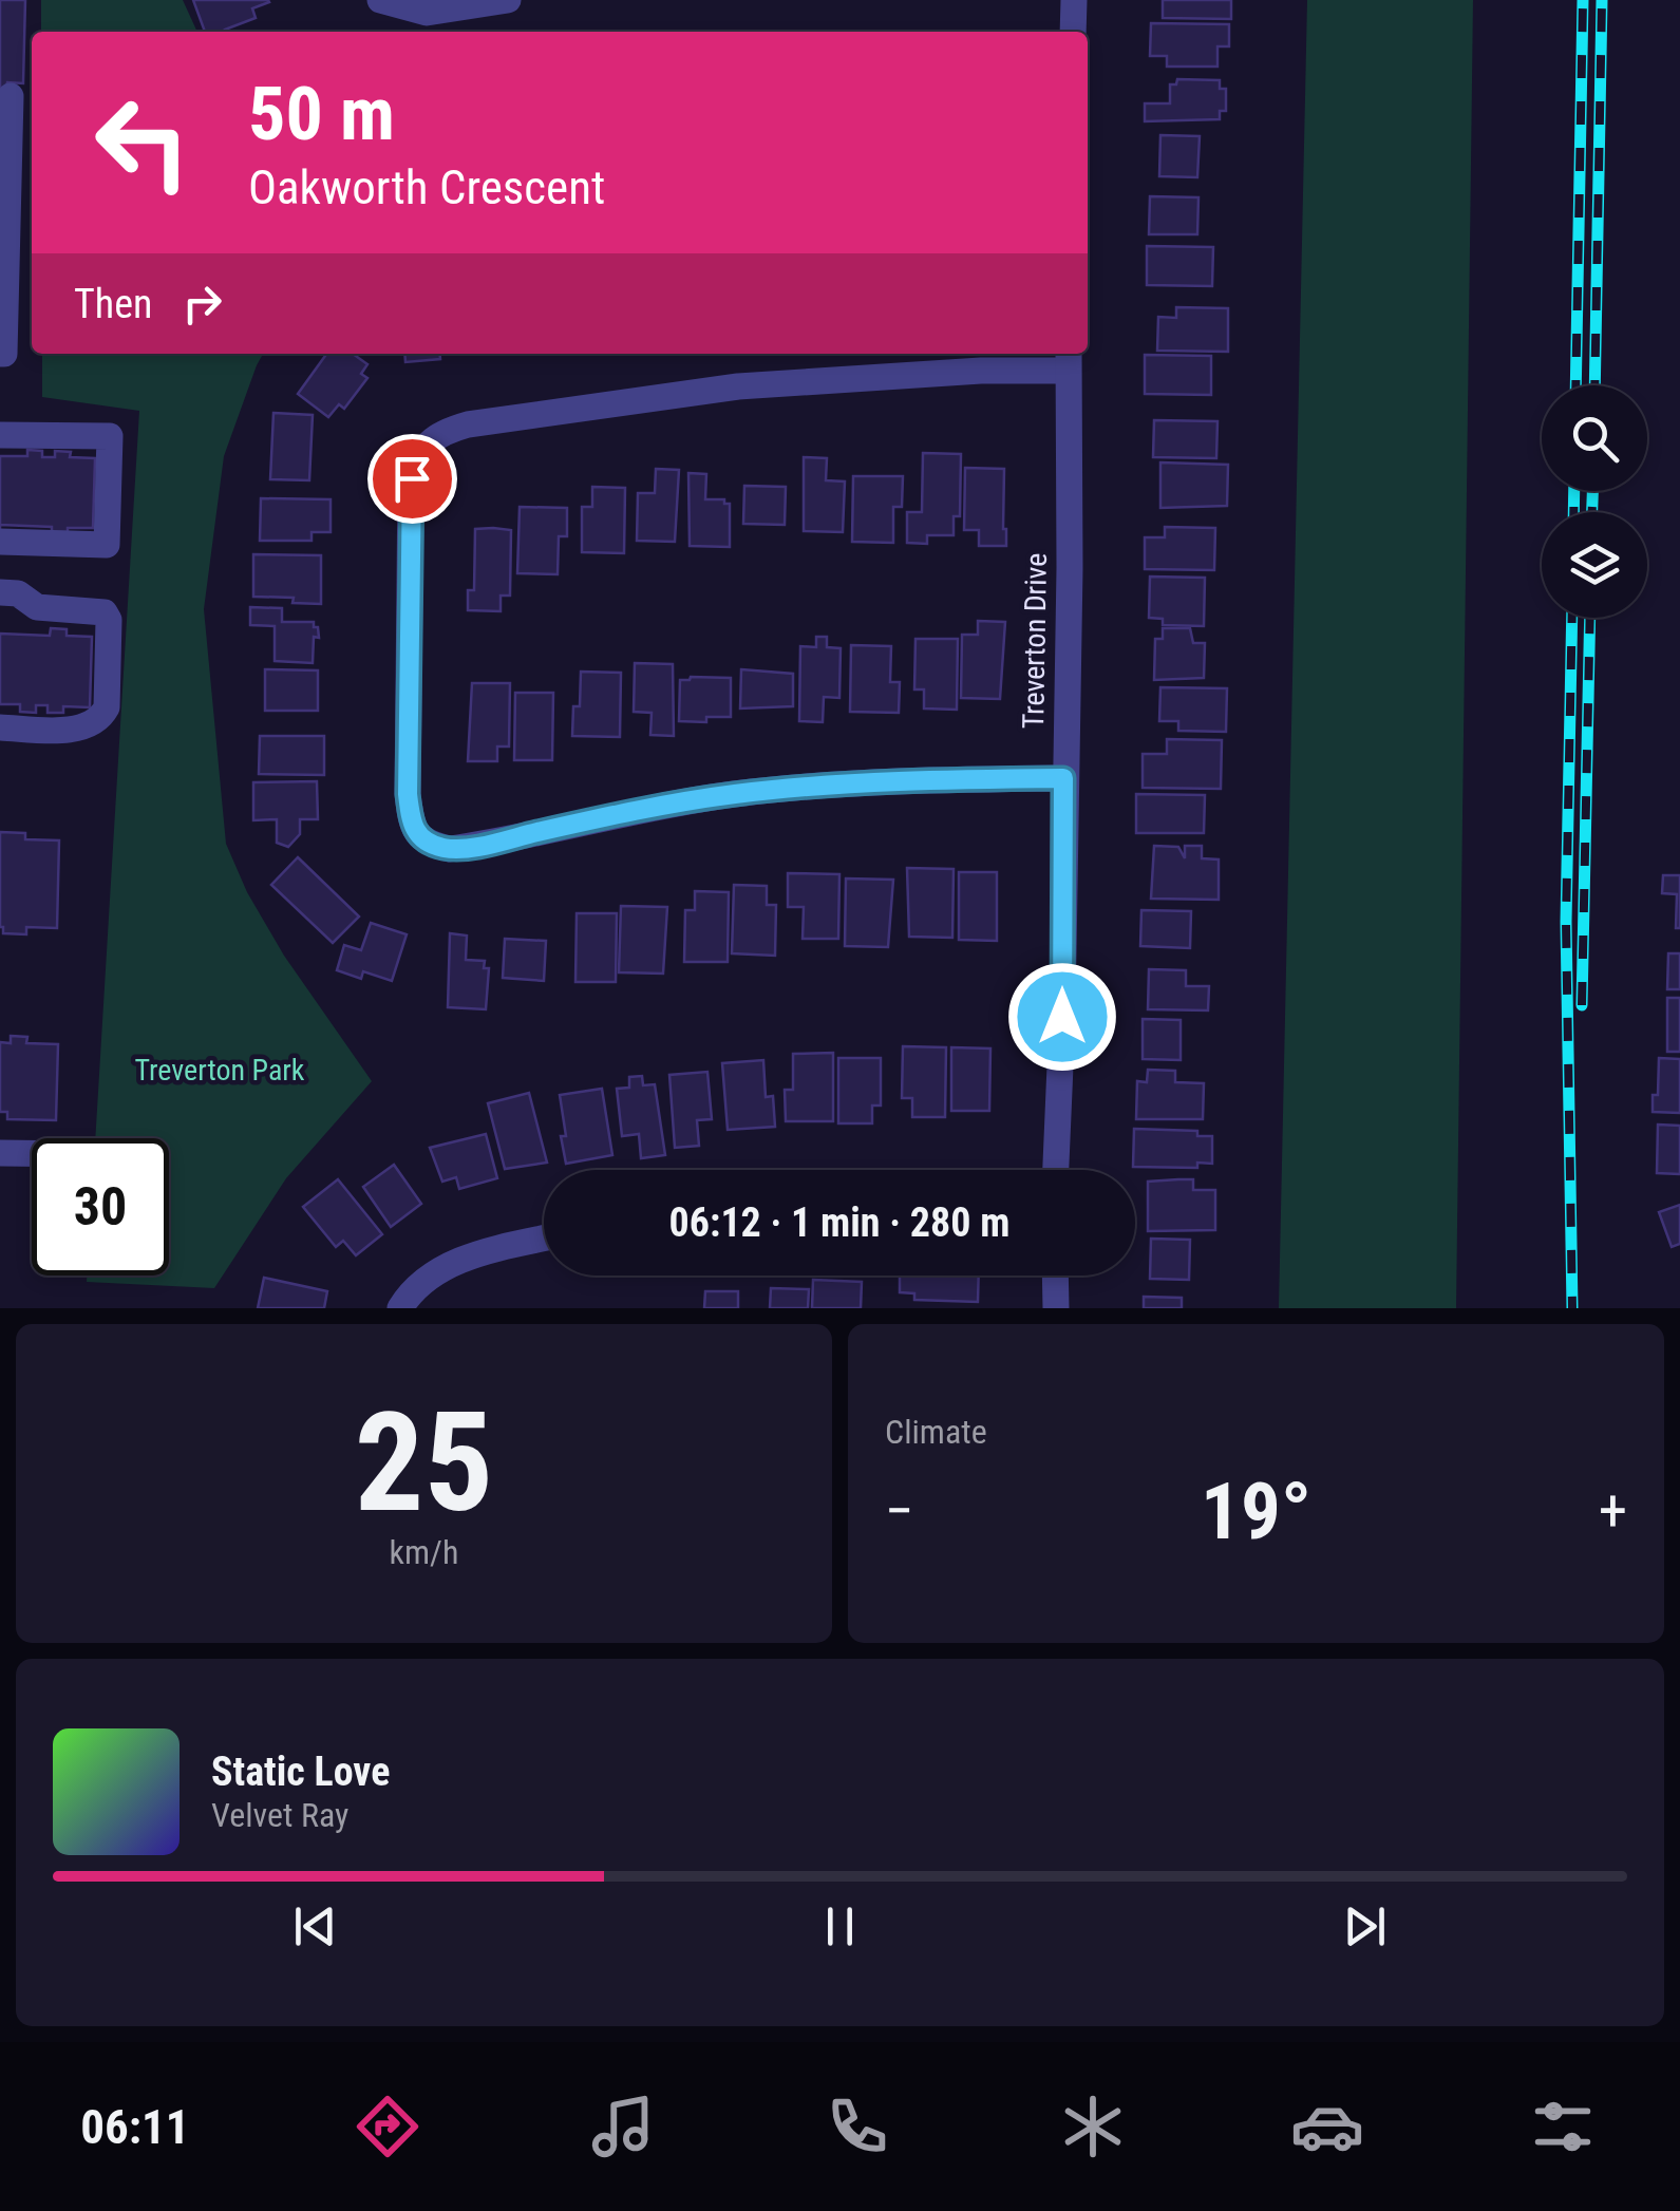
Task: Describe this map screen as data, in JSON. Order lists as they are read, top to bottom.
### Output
{
  "streets": {
    "street": ["Treverton Drive"]
  },
  "parks": ["Treverton Park"],
  "page": {
    "turn": ["50 m", "Oakworth Crescent"],
    "then": "Then",
    "limit": "30",
    "trip": "06:12 · 1 min · 280 m",
    "tile": [
      ["25", "km/h"],
      "Climate"
    ],
    "heat": ["−", "19°", "+"],
    "song": ["Static Love", "Velvet Ray"],
    "tabs": "06:11"
  }
}
